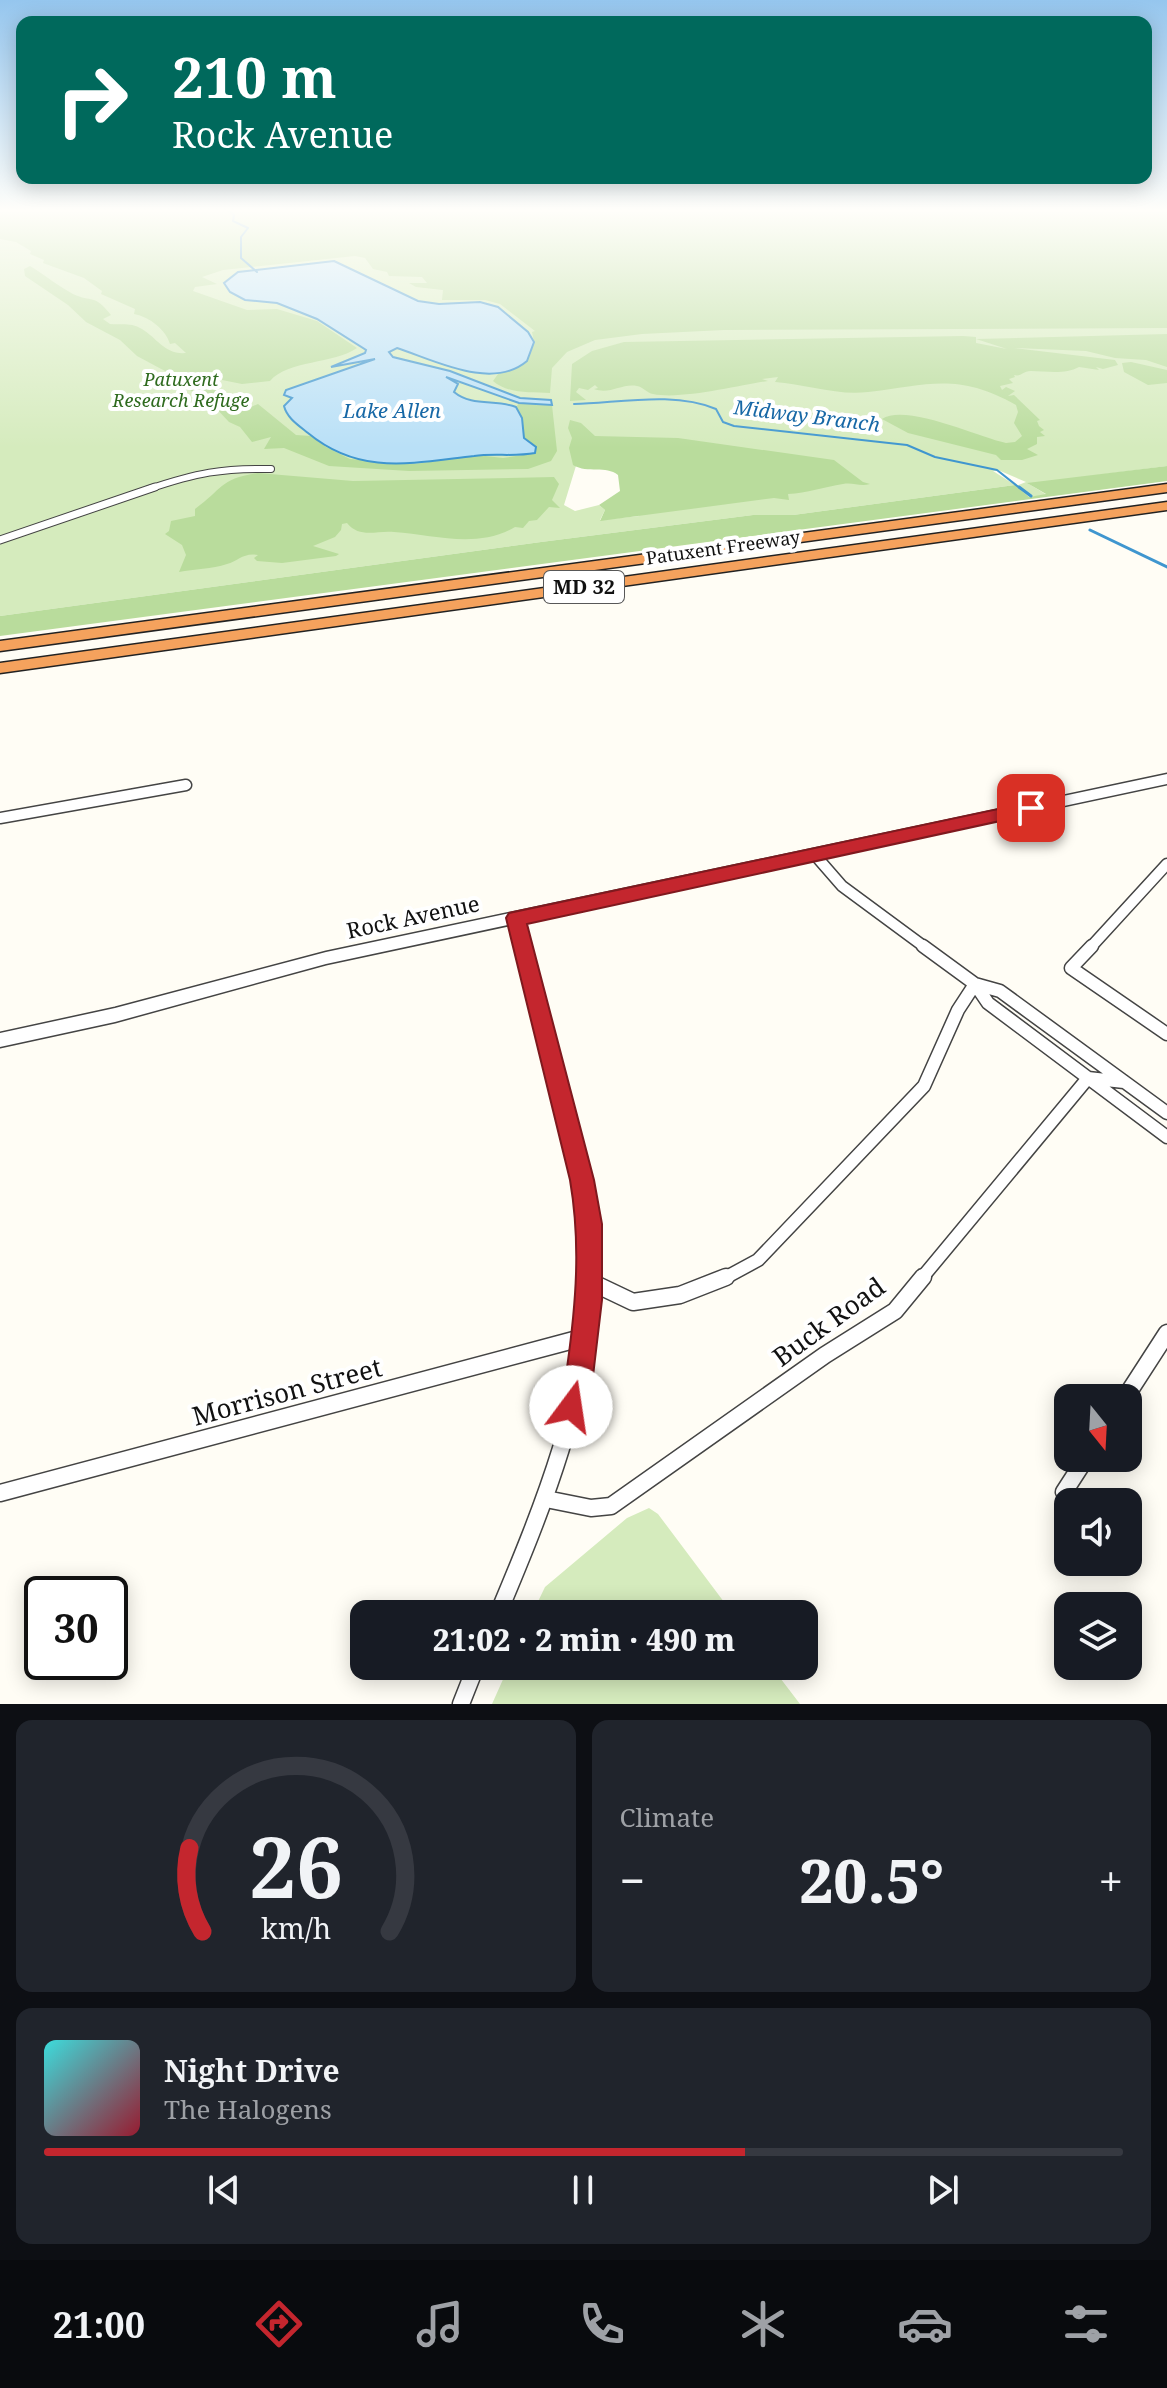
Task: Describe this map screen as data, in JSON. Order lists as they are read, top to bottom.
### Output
{
  "streets": {
    "highway": ["Patuxent Freeway", "MD 32"],
    "street": ["Rock Avenue", "Buck Road", "Morrison Street"]
  },
  "water": ["Lake Allen", "Midway Branch"],
  "parks": ["Patuxent Research Refuge"],
  "north": "bottom",
  "page": {
    "turn": ["210 m", "Rock Avenue"],
    "limit": "30",
    "trip": "21:02 · 2 min · 490 m",
    "tile": "Climate",
    "heat": ["−", "20.5°", "+"],
    "song": ["Night Drive", "The Halogens"],
    "tabs": "21:00",
    "gauge": ["26", "km/h"]
  }
}
